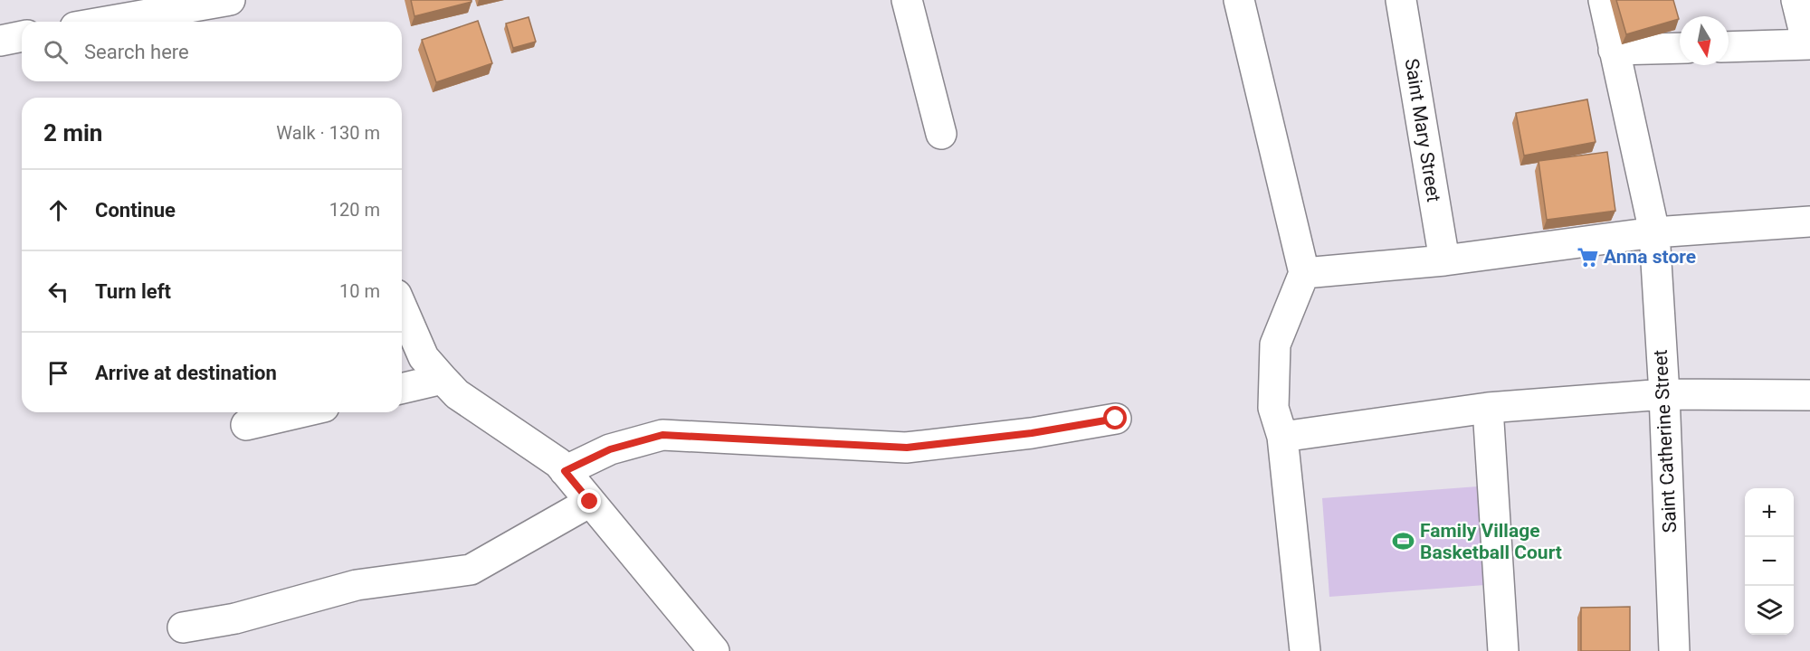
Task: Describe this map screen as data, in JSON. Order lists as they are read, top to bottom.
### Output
{
  "streets": {
    "street": ["Saint Mary Street", "Saint Catherine Street"]
  },
  "places": {
    "supermarket": ["Anna store"],
    "sports": ["Family Village Basketball Court"]
  },
  "north": "bottom",
  "page": {
    "search": "Search here",
    "heading": ["2 min", "Walk · 130 m"],
    "list": [
      ["Continue", "120 m"],
      ["Turn left", "10 m"],
      "Arrive at destination"
    ],
    "map_buttons": ["+", "−"]
  }
}
